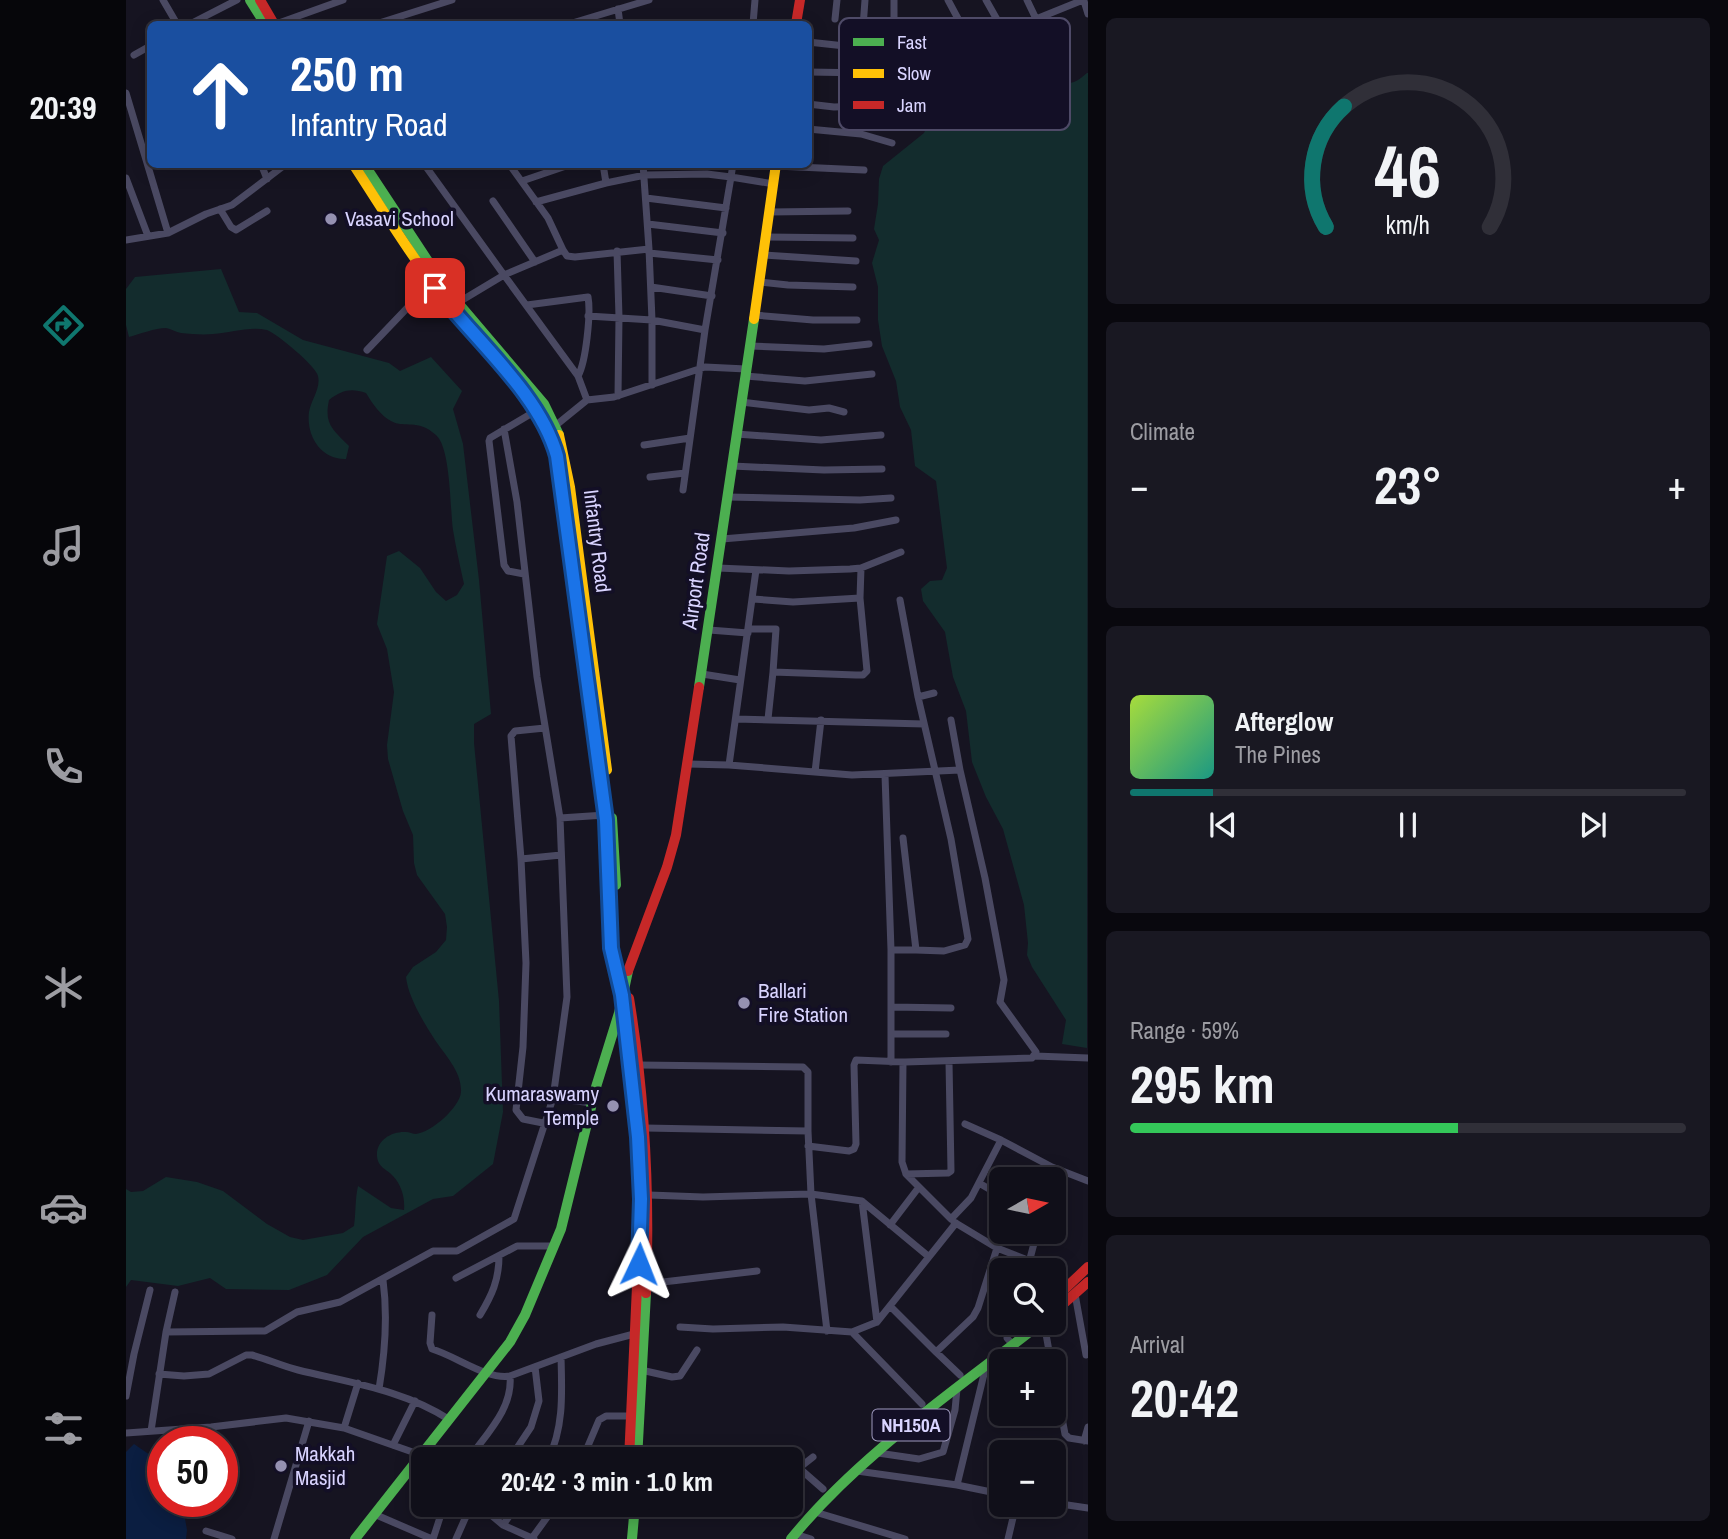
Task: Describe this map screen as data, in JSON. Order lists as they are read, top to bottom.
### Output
{
  "streets": {
    "main road": ["Infantry Road", "Airport Road", "NH150A"]
  },
  "crossings": [
    ["Infantry Road", "Airport Road"]
  ],
  "places": [
    "Vasavi School",
    "Ballari Fire Station",
    "Kumaraswamy Temple",
    "Makkah Masjid"
  ],
  "legend": ["Fast", "Slow", "Jam"],
  "north": "right",
  "page": {
    "tabs": "20:39",
    "turn": ["250 m", "Infantry Road"],
    "tile": [
      "Climate",
      ["Range · 59%", "295 km"],
      ["Arrival", "20:42"]
    ],
    "heat": ["−", "23°", "+"],
    "song": ["Afterglow", "The Pines"],
    "map_buttons": ["+", "−"],
    "limit": "50",
    "trip": "20:42 · 3 min · 1.0 km",
    "gauge": ["46", "km/h"]
  }
}
